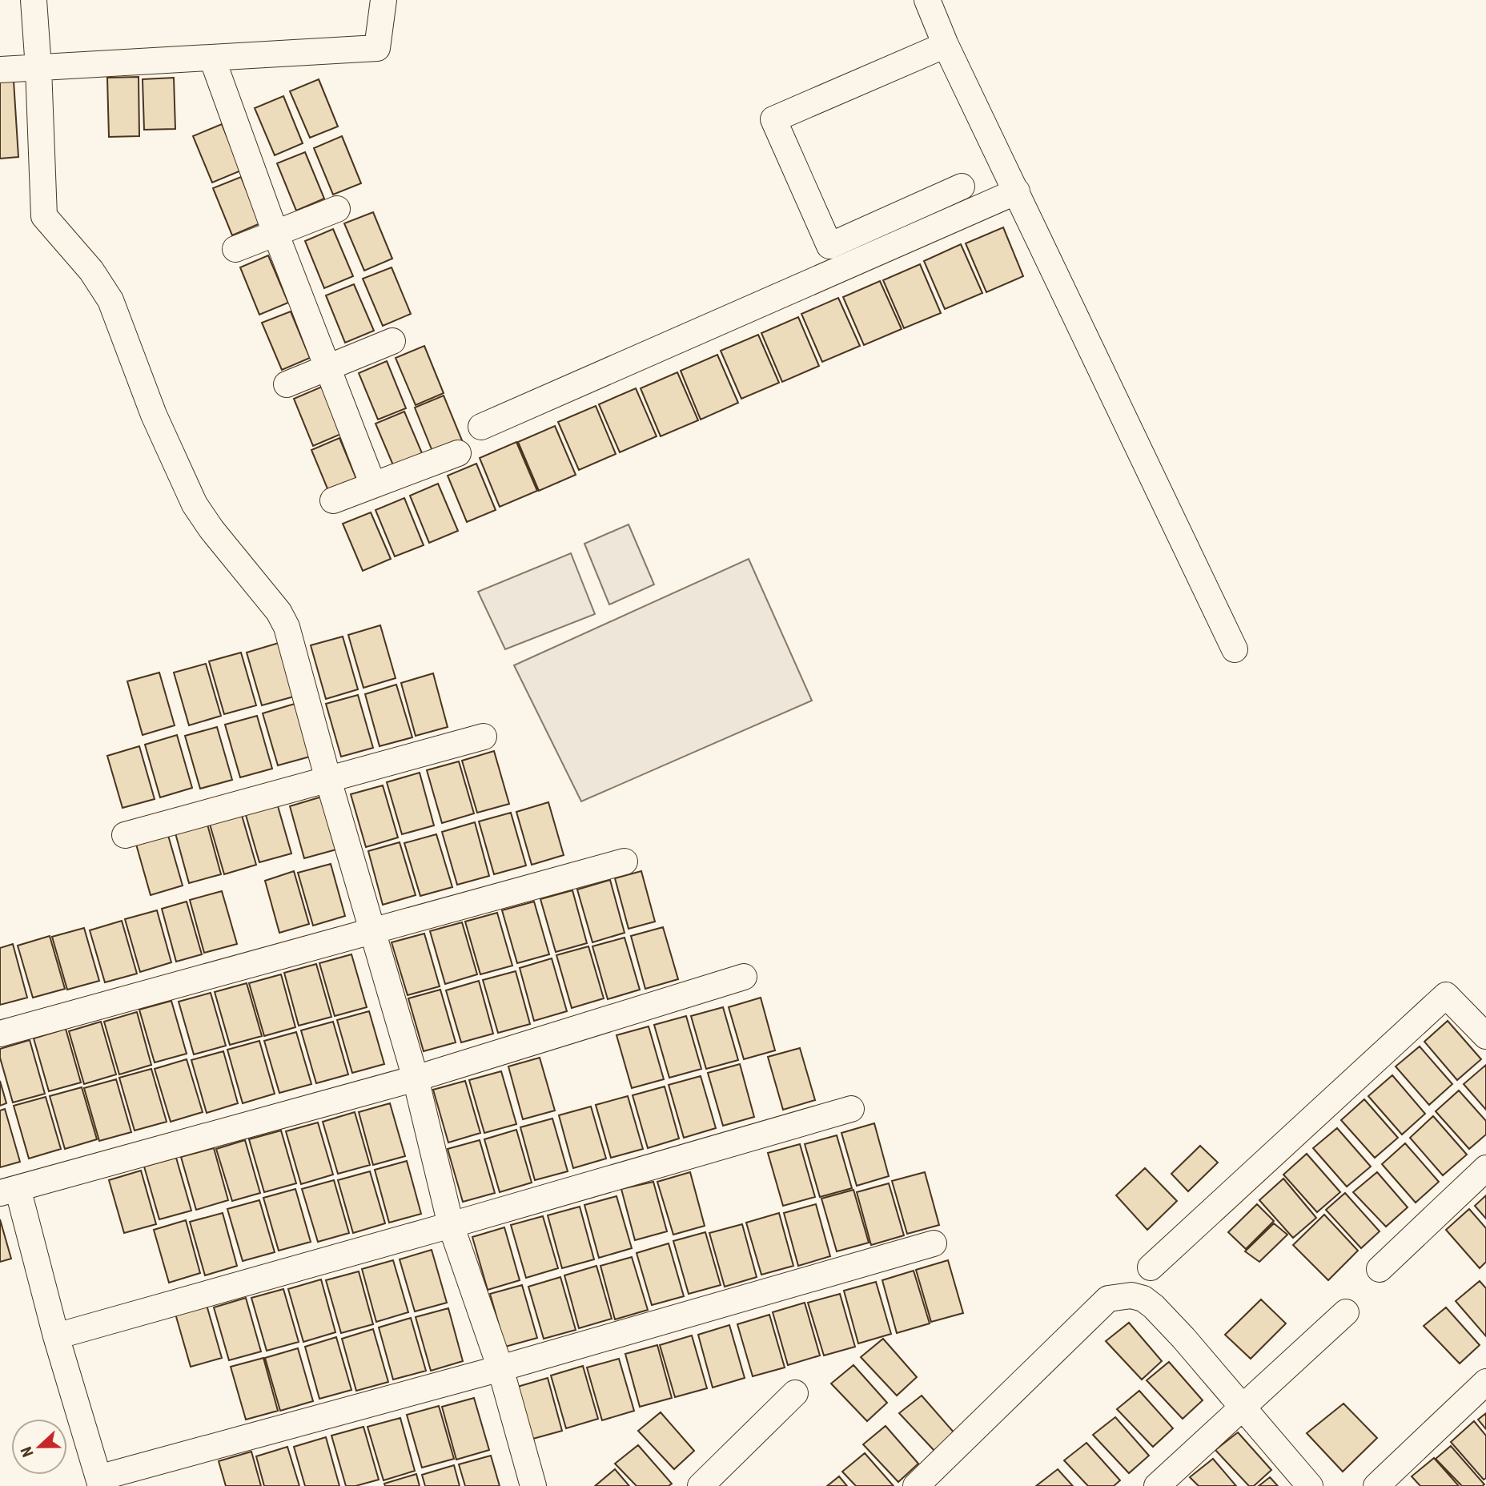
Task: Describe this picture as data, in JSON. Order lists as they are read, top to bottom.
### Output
{
  "north": "left"
}
